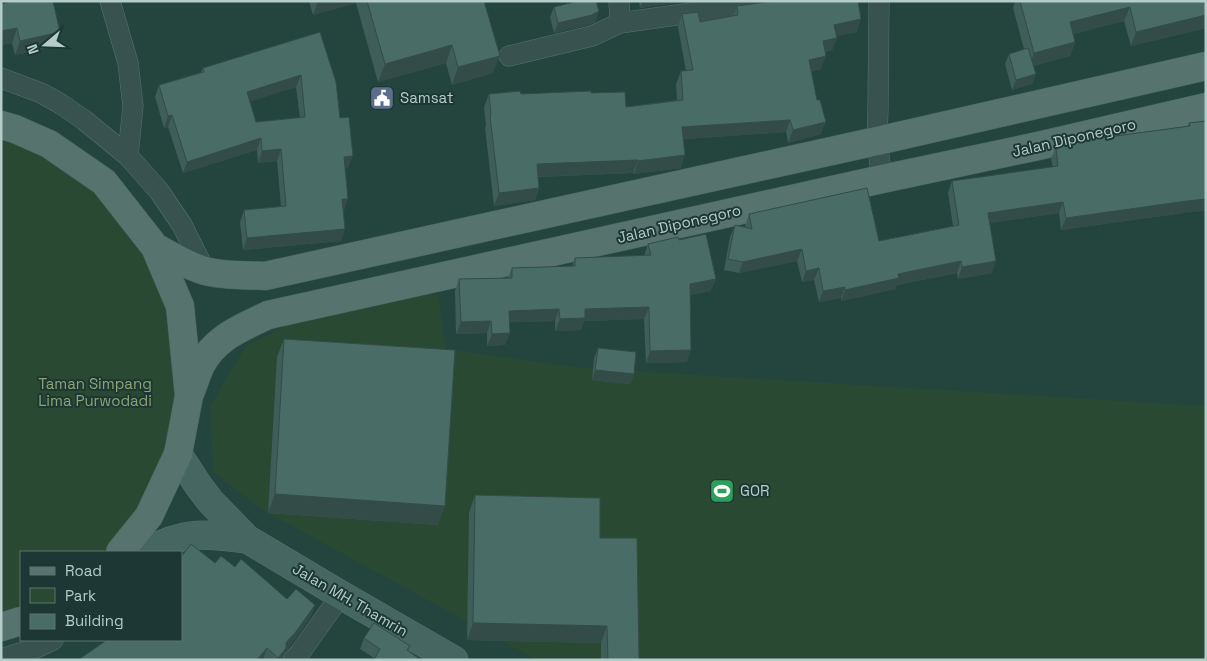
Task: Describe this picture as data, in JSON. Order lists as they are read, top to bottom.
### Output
{
  "streets": {
    "main road": ["Jalan Diponegoro", "Jalan MH. Thamrin"]
  },
  "parks": ["Taman Simpang Lima Purwodadi"],
  "places": {
    "public building": ["Samsat"],
    "sports": ["GOR"]
  },
  "legend": ["Road", "Park", "Building"],
  "north": "left"
}
